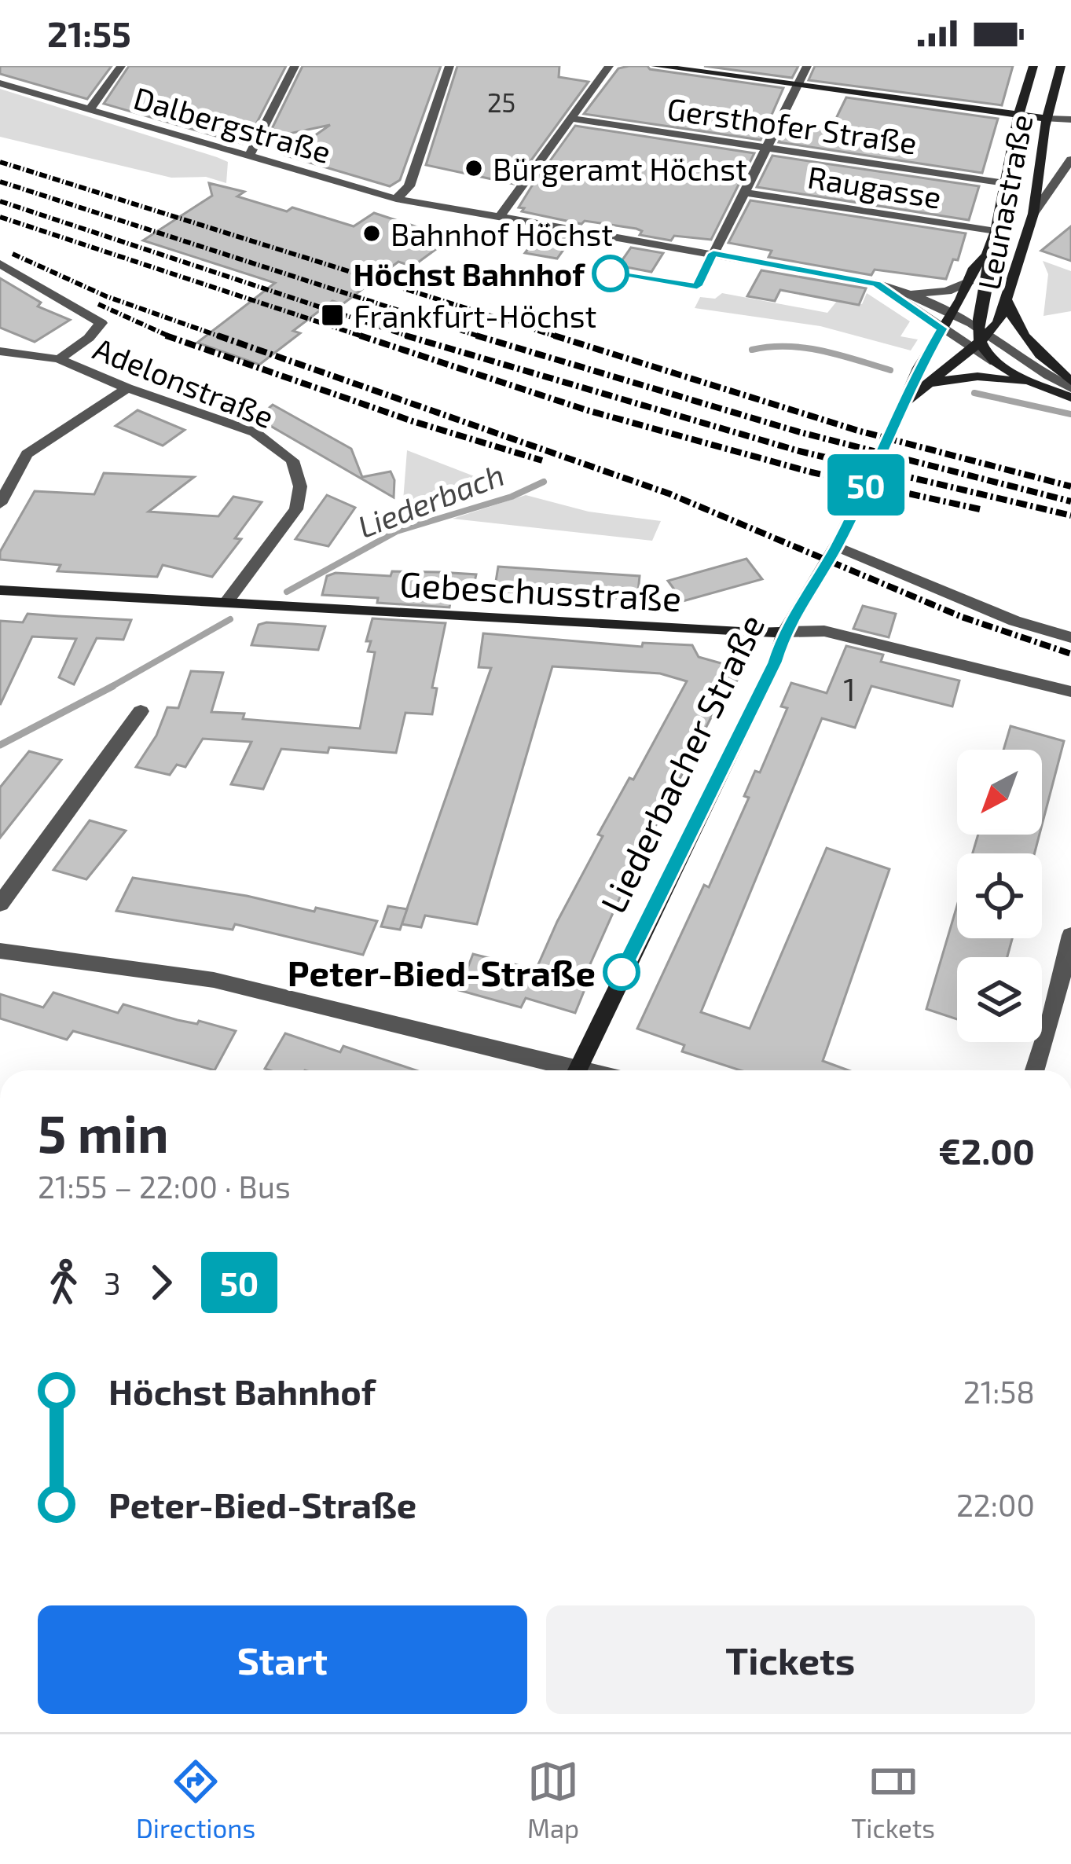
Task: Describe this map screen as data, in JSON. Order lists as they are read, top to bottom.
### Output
{
  "streets": {
    "street": [
      "Dalbergstraße",
      "Gersthofer Straße",
      "Raugasse",
      "Leunastraße",
      "Adelonstraße",
      "Gebeschusstraße",
      "Liederbacher Straße"
    ]
  },
  "crossings": [
    ["Gersthofer Straße", "Leunastraße"],
    ["Raugasse", "Leunastraße"],
    ["Adelonstraße", "Gebeschusstraße"],
    ["Gebeschusstraße", "Liederbacher Straße"]
  ],
  "water": ["Liederbach"],
  "places": {
    "other": [
      "Bürgeramt Höchst",
      "Bahnhof Höchst",
      "Höchst Bahnhof",
      "Peter-Bied-Straße"
    ],
    "transit": ["Frankfurt-Höchst"]
  },
  "lines": ["bus line 50"],
  "house_numbers": ["25", "1"],
  "north": "bottom left",
  "page": {
    "status": "21:55",
    "on_map": "50",
    "heading": ["5 min", "21:55 – 22:00 · Bus", "€2.00"],
    "legs": ["3", "50"],
    "list": [
      {
        "name": "Höchst Bahnhof",
        "value": "21:58"
      },
      {
        "name": "Peter-Bied-Straße",
        "value": "22:00"
      }
    ],
    "buttons": ["Start", "Tickets"],
    "tabs": ["Directions", "Map", "Tickets"]
  }
}
